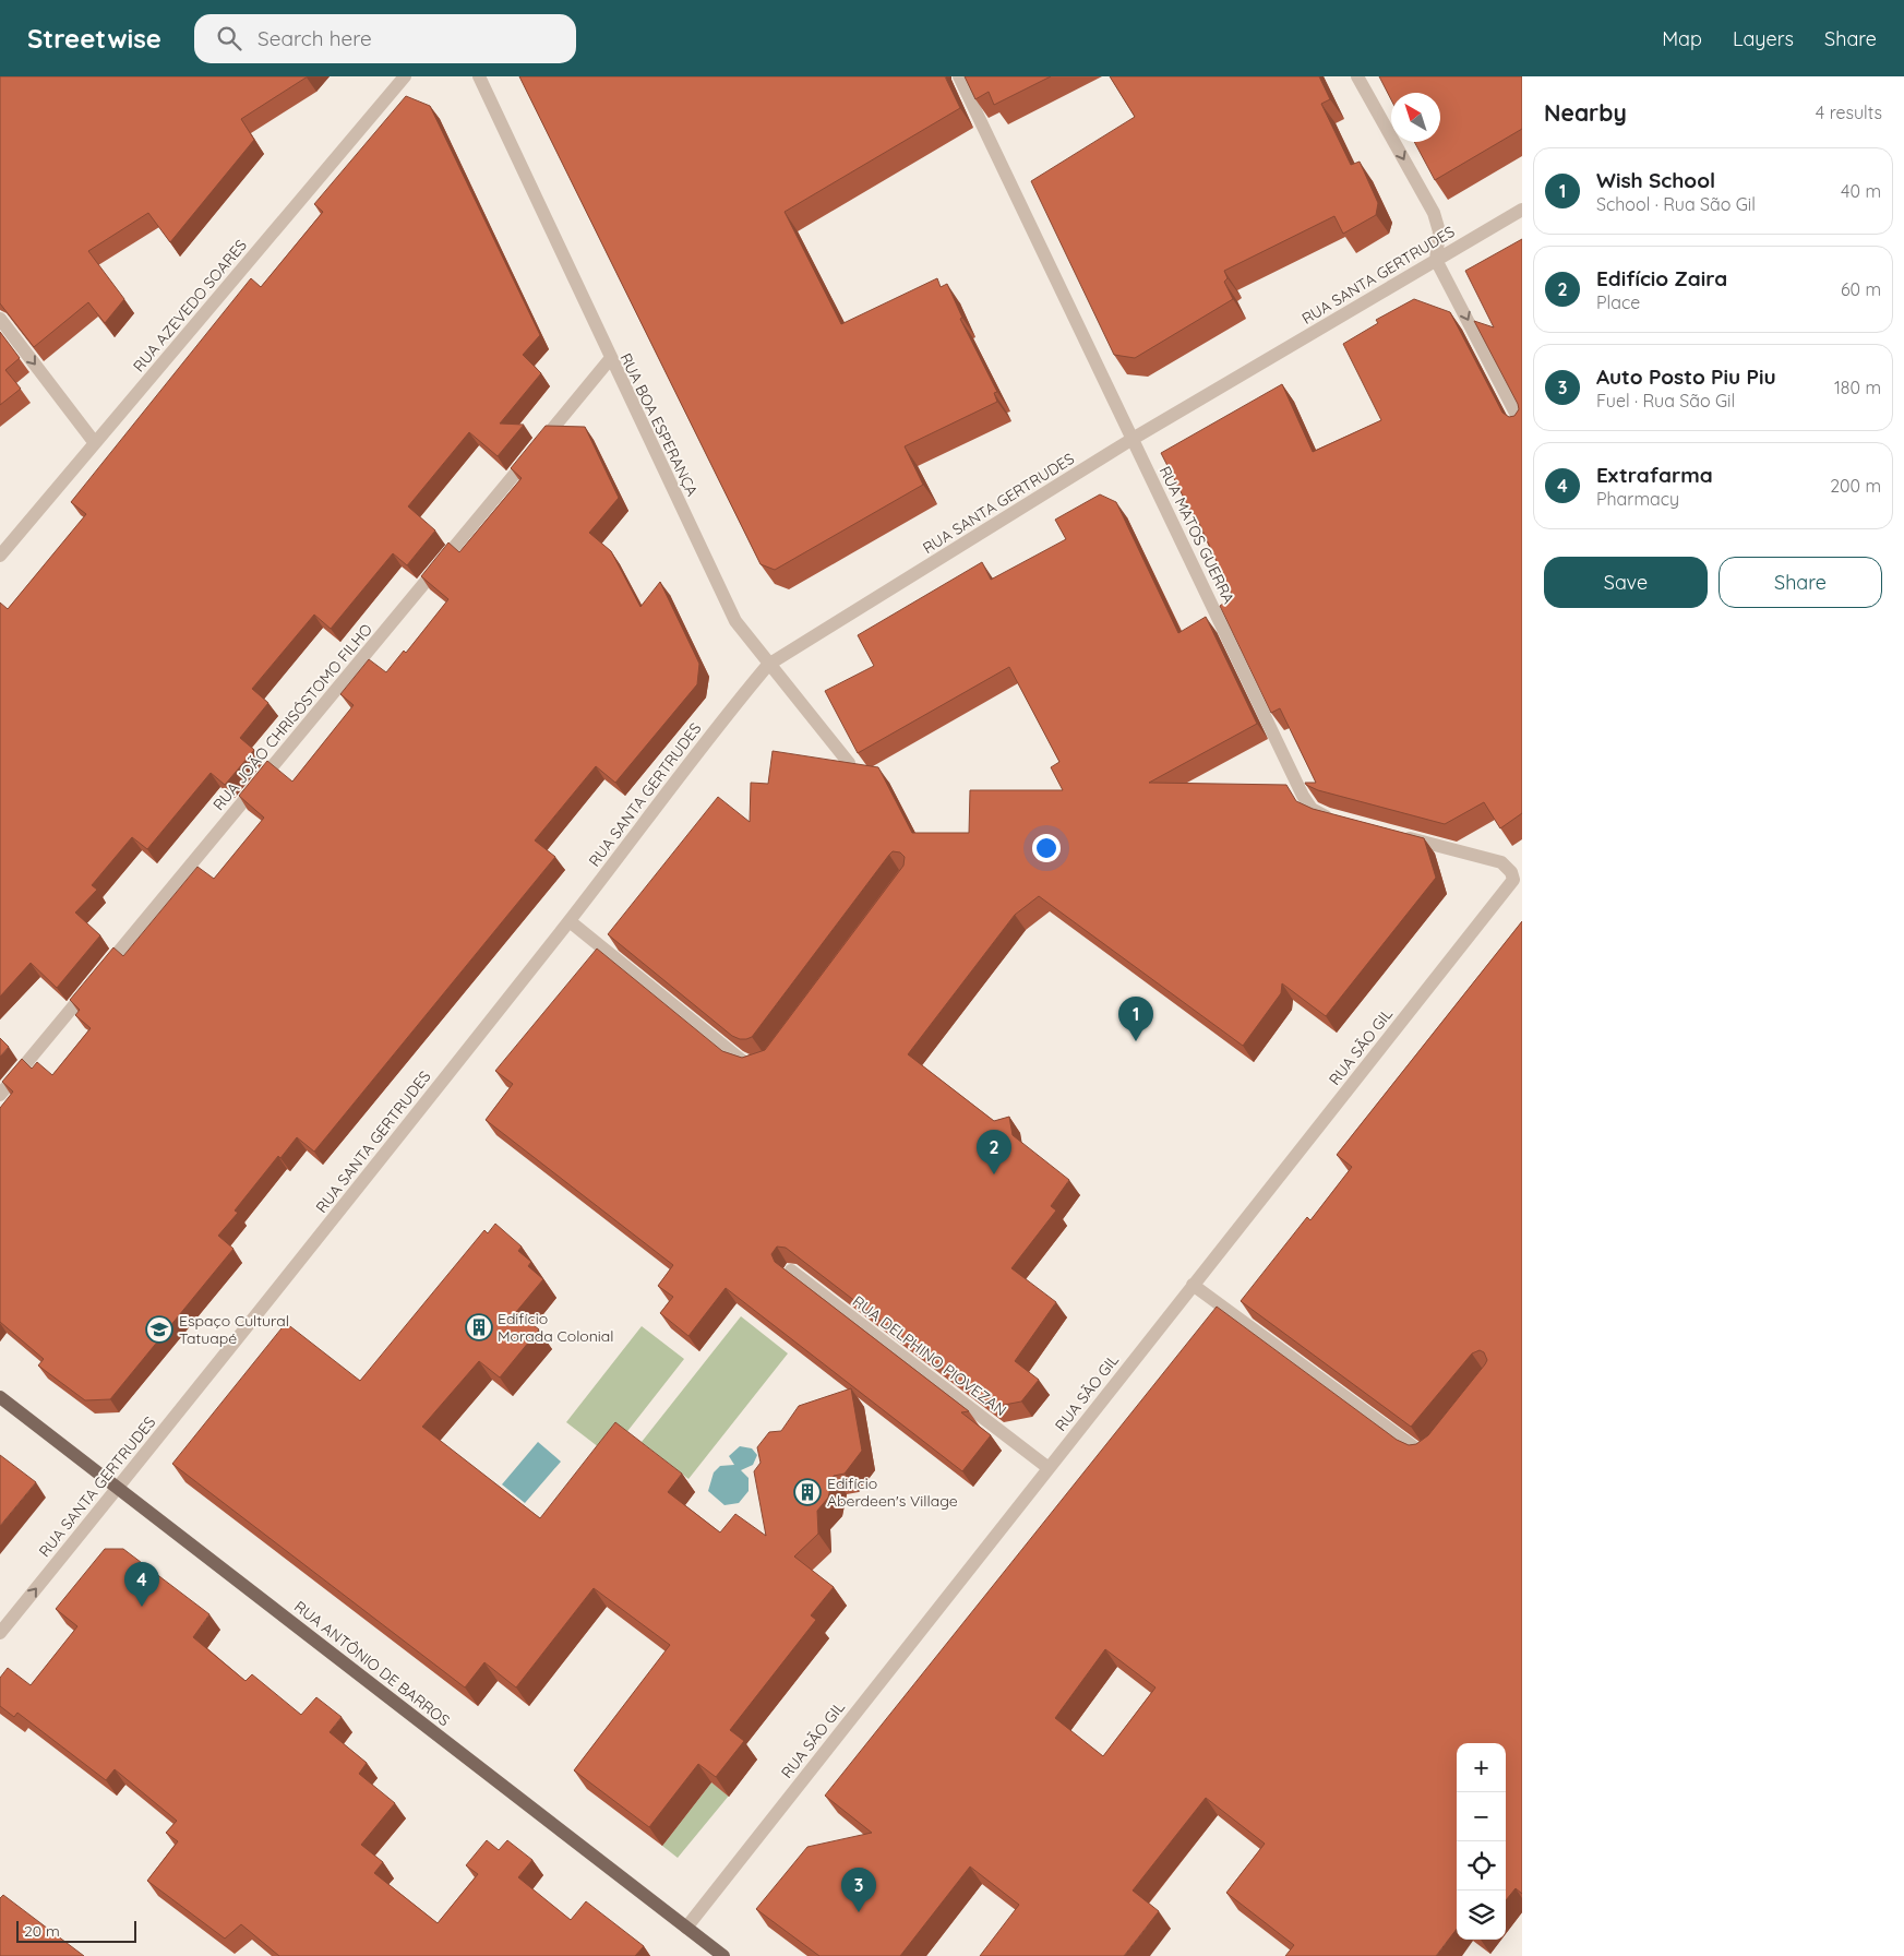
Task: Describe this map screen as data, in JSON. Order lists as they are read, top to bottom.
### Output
{
  "streets": {
    "main road": ["RUA ANTÔNIO DE BARROS"],
    "street": [
      "RUA SANTA GERTRUDES",
      "RUA AZEVEDO SOARES",
      "RUA BOA ESPERANÇA",
      "RUA MATOS GUERRA",
      "RUA JOÃO CHRISÓSTOMO FILHO",
      "RUA SÃO GIL",
      "RUA DELPHINO PIOVEZAN"
    ]
  },
  "crossings": [
    ["RUA SANTA GERTRUDES", "RUA BOA ESPERANÇA"],
    ["RUA SANTA GERTRUDES", "RUA MATOS GUERRA"],
    ["RUA SANTA GERTRUDES", "RUA ANTÔNIO DE BARROS"],
    ["RUA BOA ESPERANÇA", "RUA JOÃO CHRISÓSTOMO FILHO"],
    ["RUA SÃO GIL", "RUA DELPHINO PIOVEZAN"],
    ["RUA SÃO GIL", "RUA ANTÔNIO DE BARROS"]
  ],
  "places": {
    "building": ["Edifício Morada Colonial", "Edifício Aberdeen's Village"],
    "school or university": ["Espaço Cultural Tatuapé"]
  },
  "scale_bar": "20 m",
  "north": "top left",
  "page": {
    "header": "Streetwise",
    "search": "Search here",
    "nav": ["Map", "Layers", "Share"],
    "heading": ["Nearby", "4 results"],
    "list": [
      {
        "mark": "1",
        "name": "Wish School",
        "note": "School · Rua São Gil",
        "value": "40 m"
      },
      {
        "mark": "2",
        "name": "Edifício Zaira",
        "note": "Place",
        "value": "60 m"
      },
      {
        "mark": "3",
        "name": "Auto Posto Piu Piu",
        "note": "Fuel · Rua São Gil",
        "value": "180 m"
      },
      {
        "mark": "4",
        "name": "Extrafarma",
        "note": "Pharmacy",
        "value": "200 m"
      }
    ],
    "buttons": ["Save", "Share"],
    "pins": [
      "1",
      "2",
      "4",
      "3"
    ],
    "map_buttons": ["+", "−"],
    "scale": "20 m"
  }
}
